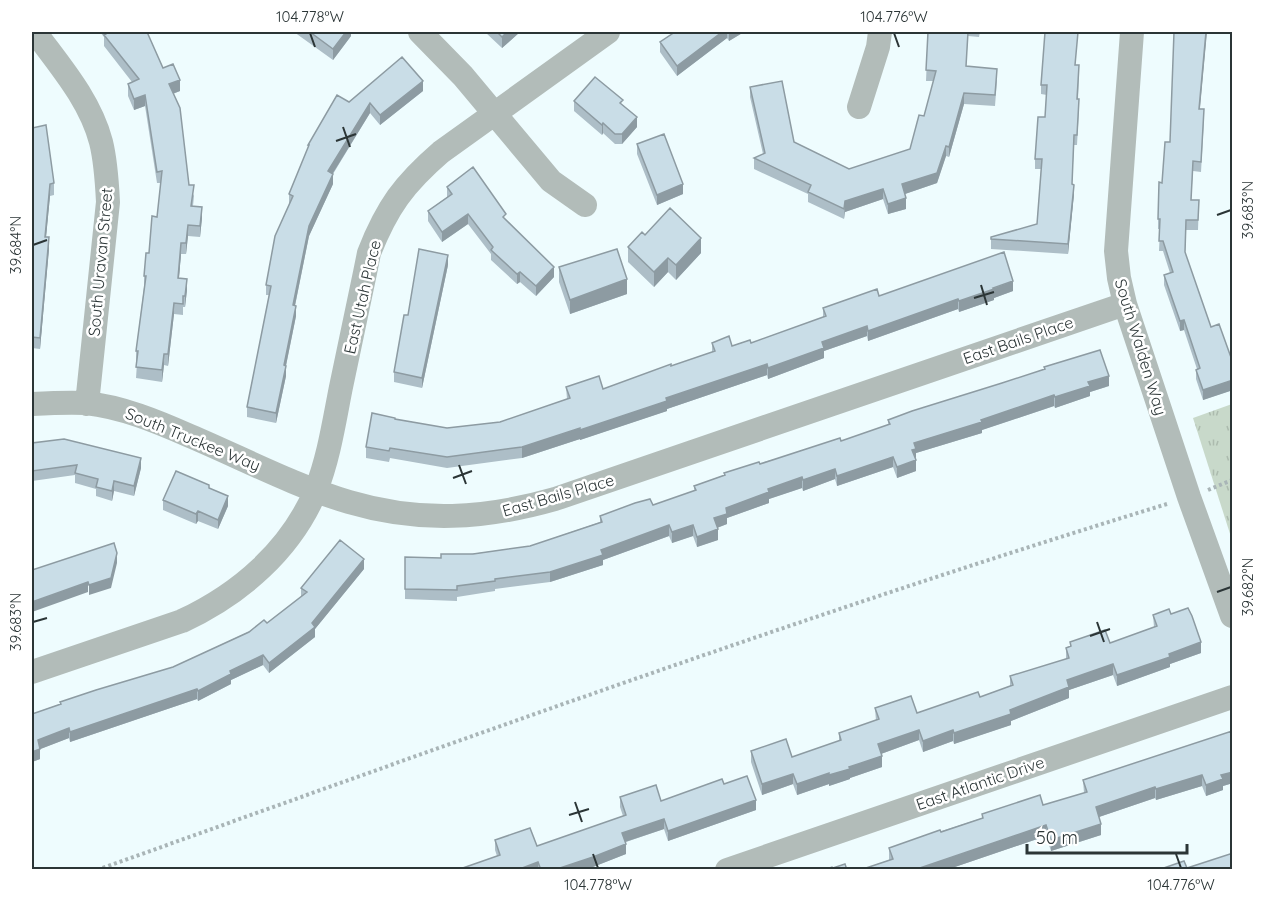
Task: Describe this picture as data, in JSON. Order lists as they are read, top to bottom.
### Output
{
  "streets": {
    "street": [
      "South Uravan Street",
      "East Utah Place",
      "East Bails Place",
      "South Walden Way",
      "South Truckee Way",
      "East Atlantic Drive"
    ]
  },
  "crossings": [
    ["South Uravan Street", "South Truckee Way"],
    ["East Utah Place", "East Bails Place"],
    ["East Utah Place", "South Truckee Way"],
    ["East Bails Place", "South Walden Way"],
    ["East Bails Place", "South Truckee Way"]
  ],
  "scale_bar": "50 m",
  "coordinates": [
    "104.778°W",
    "104.776°W",
    "39.683°N",
    "39.684°N",
    "39.682°N"
  ]
}
